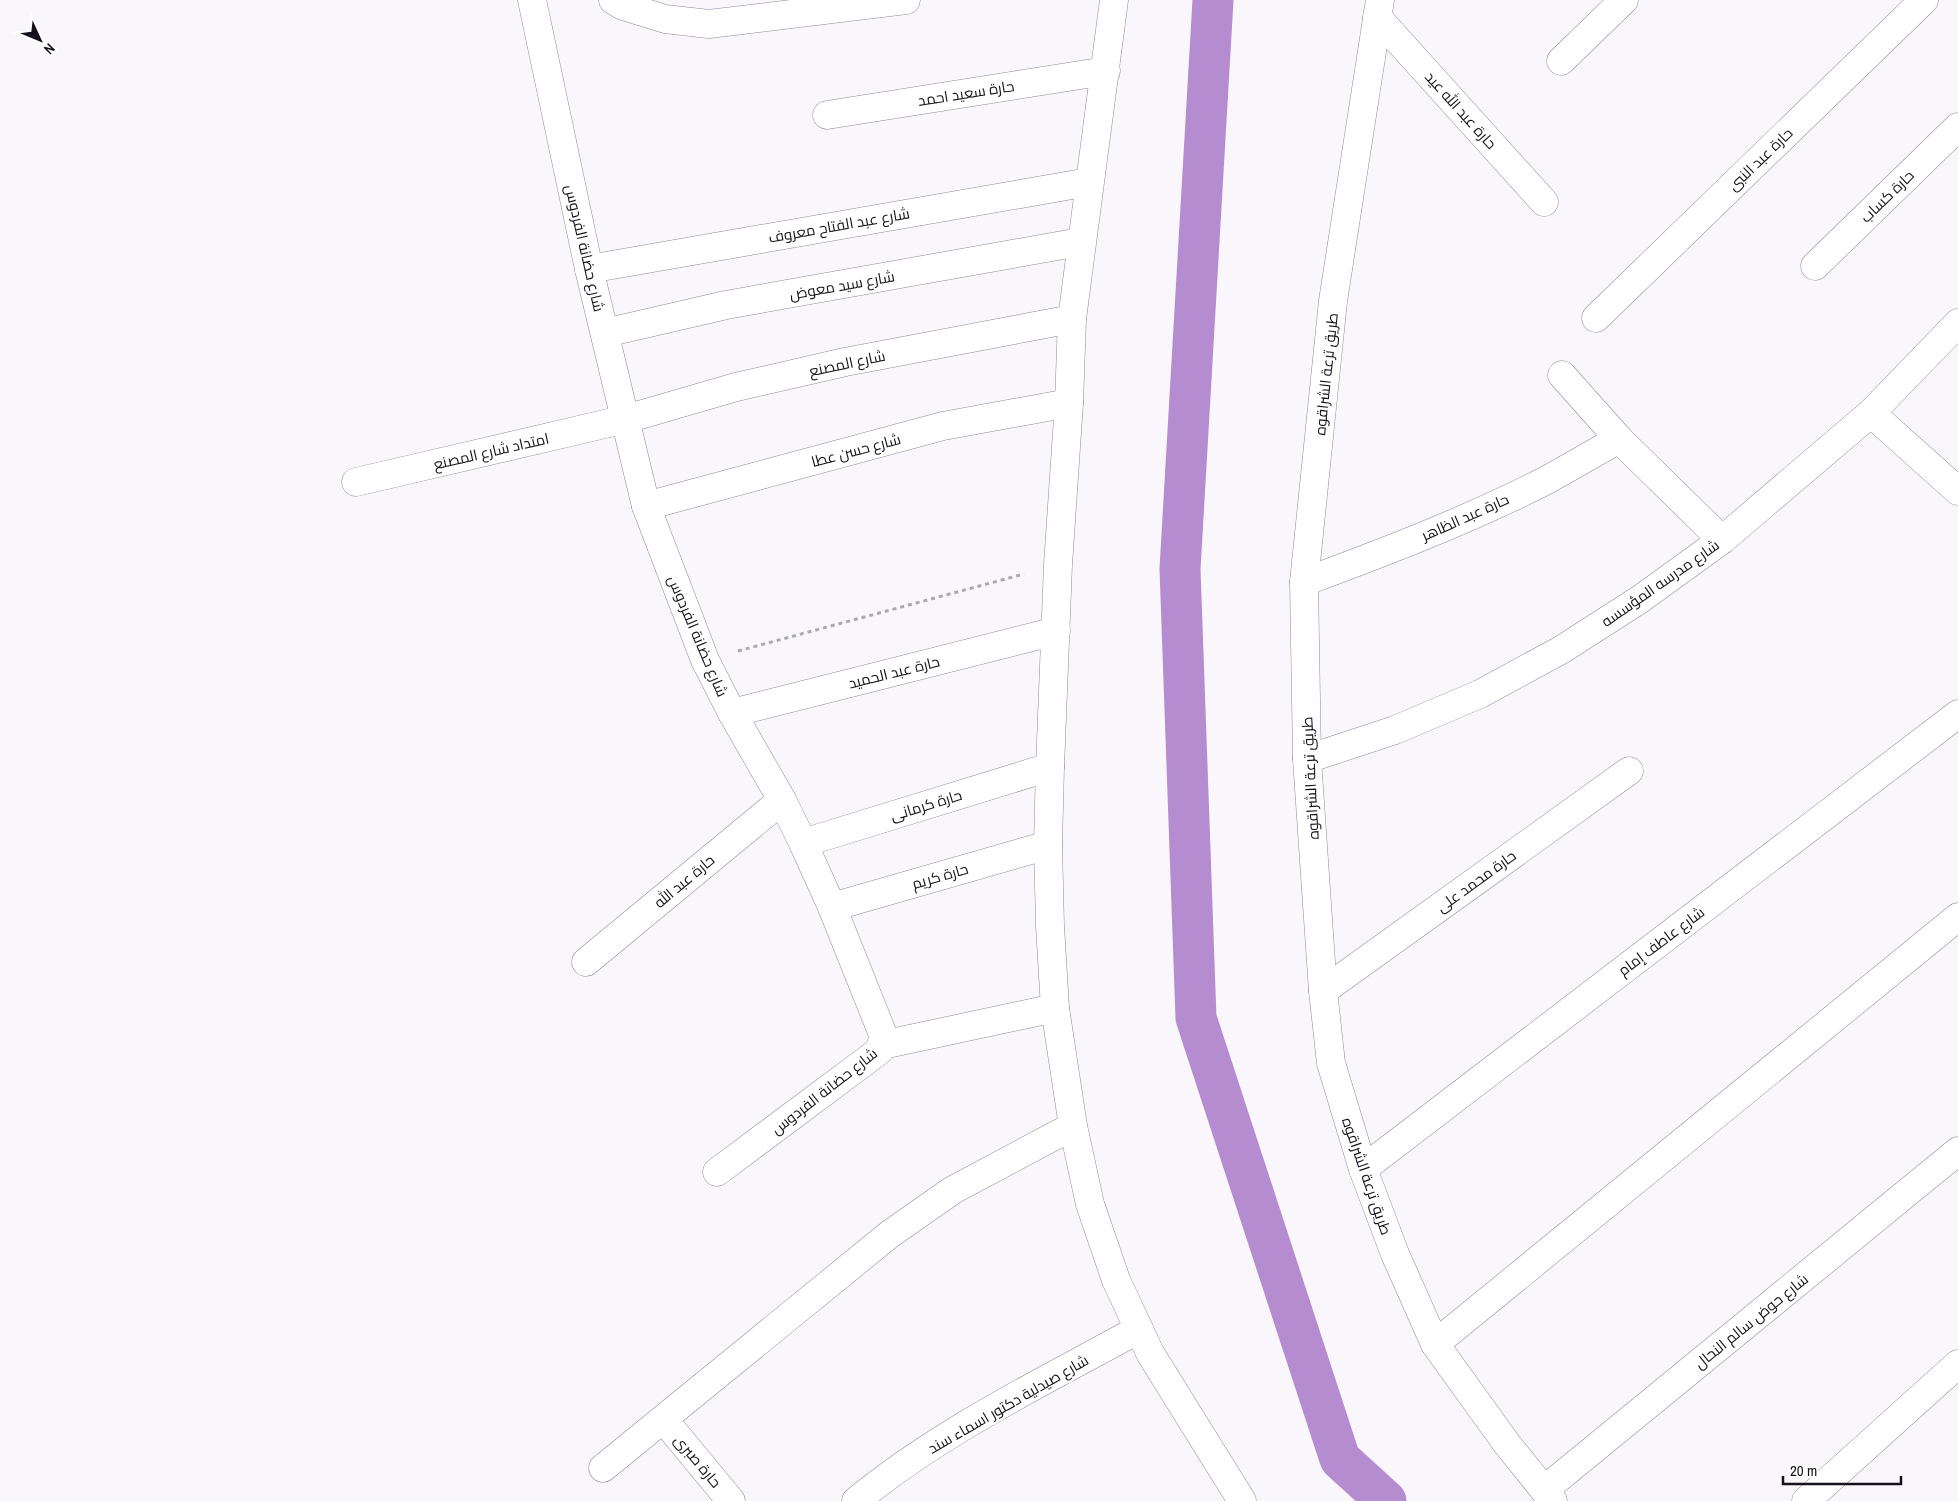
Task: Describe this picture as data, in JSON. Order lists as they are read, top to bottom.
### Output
{
  "streets": {
    "street": [
      "حارة سعيد احمد",
      "حارة عبد الله عيد",
      "حارة عبد النبى",
      "حارة كساب",
      "شارع عبد الفتاح معروف",
      "شارع حضانة الفردوس",
      "شارع سيد معوض",
      "شارع المصنع",
      "طريق ترعة الشراقوه",
      "شارع حسن عطا",
      "امتداد شارع المصنع",
      "حارة عبد الظاهر",
      "شارع مدرسه المؤسسه",
      "حارة عبد الحميد",
      "حارة كرمانى",
      "حارة كريم",
      "حارة عبد الله",
      "حارة محمد على",
      "شارع عاطف إمام",
      "شارع حوض سالم النحال",
      "شارع صيدلية دكتور اسماء سند",
      "حارة صبرى"
    ]
  },
  "crossings": [
    ["حارة عبد الله عيد", "طريق ترعة الشراقوه"],
    ["شارع عبد الفتاح معروف", "شارع حضانة الفردوس"],
    ["شارع حضانة الفردوس", "شارع سيد معوض"],
    ["شارع حضانة الفردوس", "شارع المصنع"],
    ["شارع حضانة الفردوس", "شارع حسن عطا"],
    ["شارع حضانة الفردوس", "امتداد شارع المصنع"],
    ["شارع حضانة الفردوس", "حارة عبد الحميد"],
    ["شارع حضانة الفردوس", "حارة كرمانى"],
    ["شارع حضانة الفردوس", "حارة كريم"],
    ["شارع حضانة الفردوس", "حارة عبد الله"],
    ["شارع المصنع", "امتداد شارع المصنع"],
    ["طريق ترعة الشراقوه", "حارة عبد الظاهر"],
    ["طريق ترعة الشراقوه", "شارع مدرسه المؤسسه"],
    ["طريق ترعة الشراقوه", "حارة محمد على"],
    ["طريق ترعة الشراقوه", "شارع عاطف إمام"],
    ["طريق ترعة الشراقوه", "شارع حوض سالم النحال"]
  ],
  "scale_bar": "20 m",
  "north": "bottom right"
}
